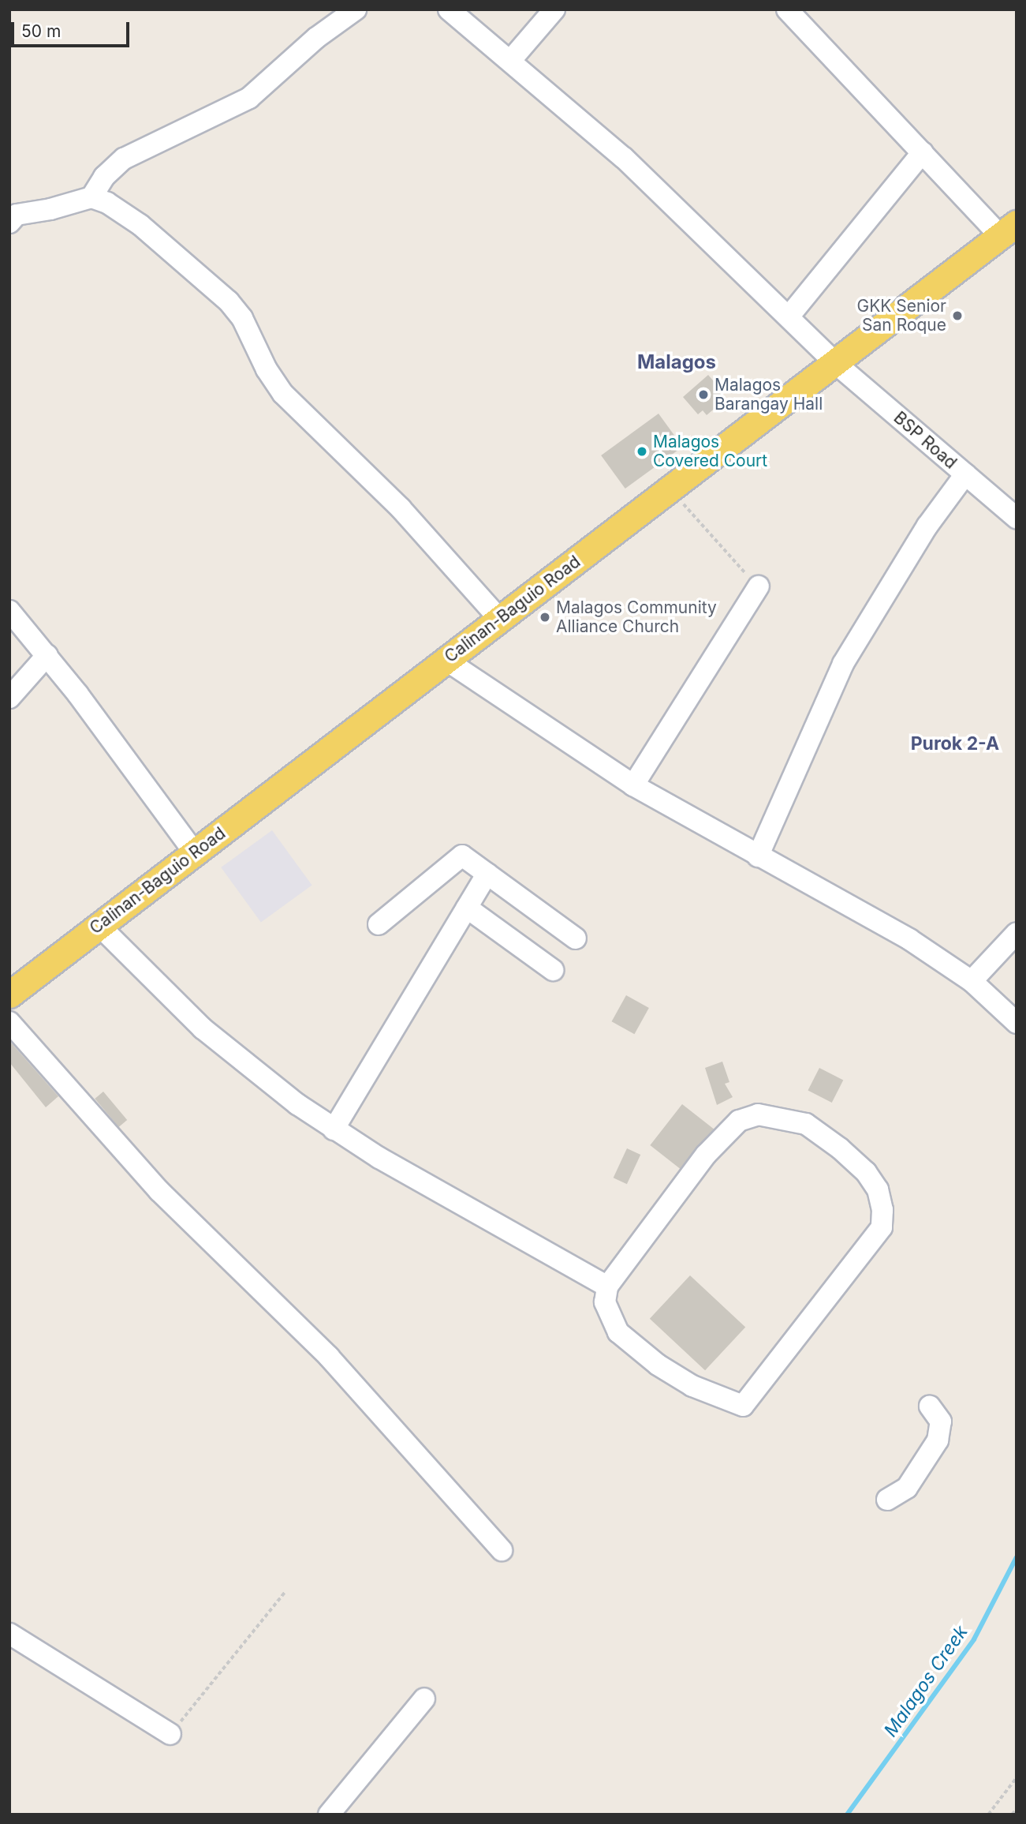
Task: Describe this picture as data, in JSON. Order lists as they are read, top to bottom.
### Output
{
  "streets": {
    "main road": ["Calinan-Baguio Road"],
    "street": ["BSP Road"]
  },
  "crossings": [
    ["BSP Road", "Calinan-Baguio Road"]
  ],
  "districts": ["Malagos", "Purok 2-A"],
  "water": ["Malagos Creek"],
  "places": [
    "GKK Senior San Roque",
    "Malagos Barangay Hall",
    "Malagos Covered Court",
    "Malagos Community Alliance Church"
  ],
  "scale_bar": "50 m"
}
